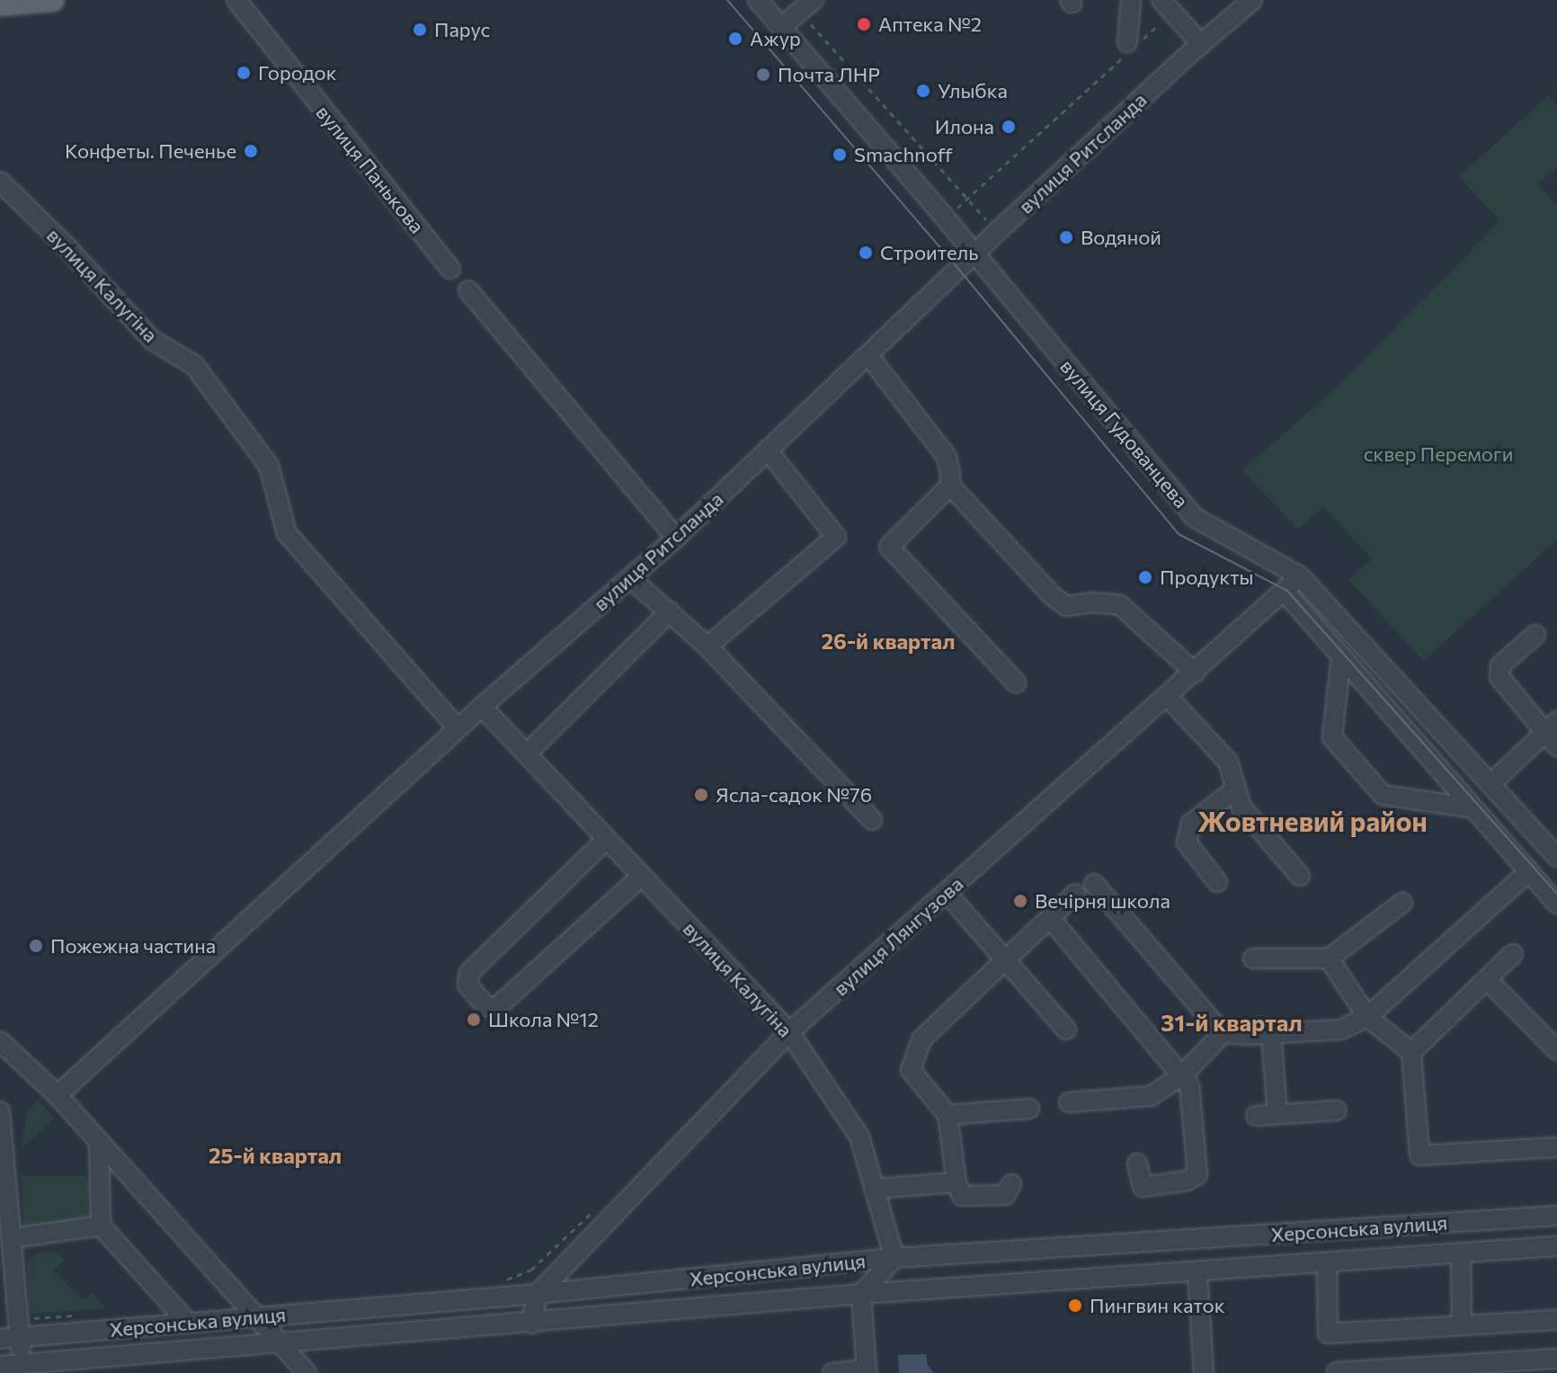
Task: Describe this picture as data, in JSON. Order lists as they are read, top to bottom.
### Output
{
  "streets": {
    "street": [
      "вулиця Ритсланда",
      "вулиця Панькова",
      "вулиця Калугіна",
      "вулиця Гудованцева",
      "вулиця Лянгузова",
      "Херсонська вулиця"
    ]
  },
  "crossings": [
    ["вулиця Ритсланда", "вулиця Калугіна"],
    ["вулиця Ритсланда", "вулиця Гудованцева"],
    ["вулиця Калугіна", "вулиця Лянгузова"],
    ["вулиця Калугіна", "Херсонська вулиця"],
    ["вулиця Гудованцева", "вулиця Лянгузова"],
    ["вулиця Лянгузова", "Херсонська вулиця"]
  ],
  "districts": [
    "26-й квартал",
    "Жовтневий район",
    "31-й квартал",
    "25-й квартал"
  ],
  "parks": ["сквер Перемоги"],
  "places": [
    "Аптека №2",
    "Парус",
    "Ажур",
    "Городок",
    "Почта ЛНР",
    "Улыбка",
    "Илона",
    "Конфеты. Печенье",
    "Smachnoff",
    "Водяной",
    "Строитель",
    "Продукты",
    "Ясла-садок №76",
    "Вечірня школа",
    "Пожежна частина",
    "Школа №12",
    "Пингвин каток"
  ]
}
